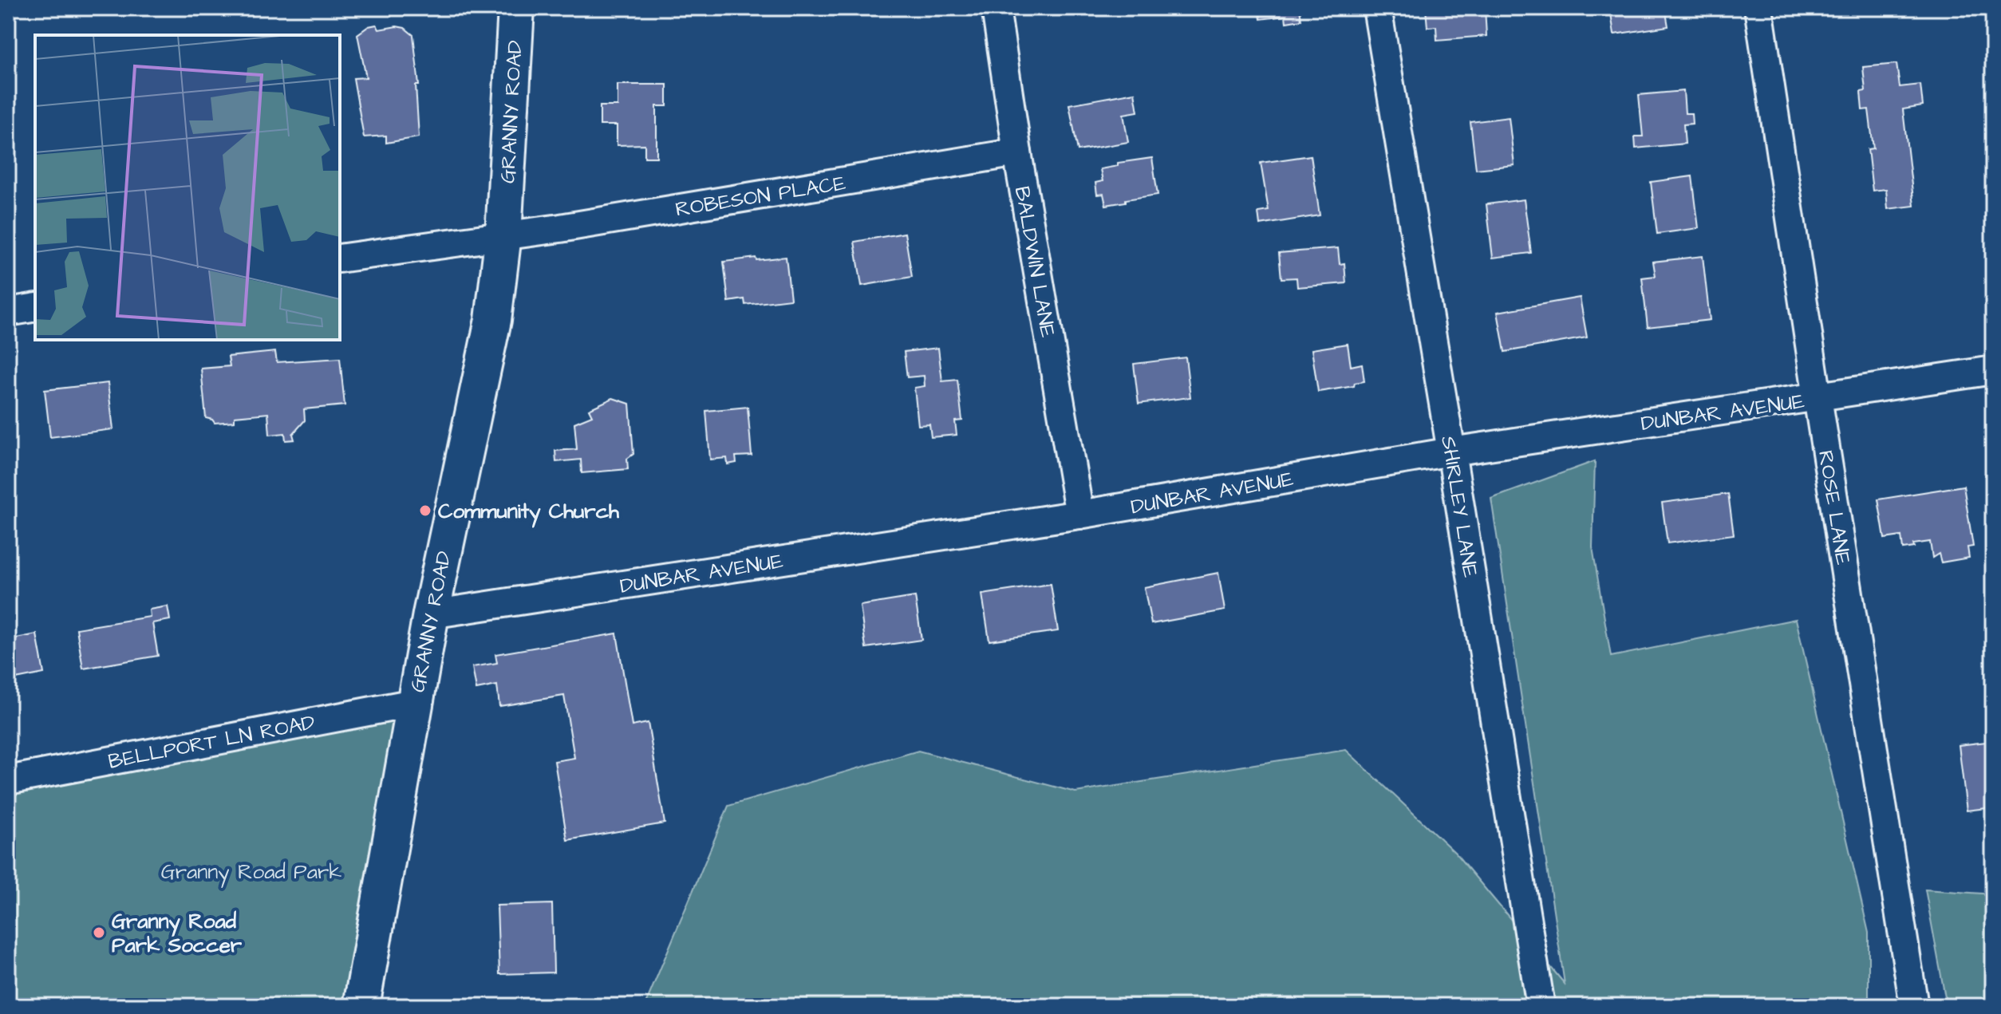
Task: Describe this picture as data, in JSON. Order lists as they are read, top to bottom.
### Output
{
  "streets": {
    "street": [
      "GRANNY ROAD",
      "ROBESON PLACE",
      "BALDWIN LANE",
      "DUNBAR AVENUE",
      "SHIRLEY LANE",
      "ROSE LANE",
      "BELLPORT LN ROAD"
    ]
  },
  "crossings": [
    ["GRANNY ROAD", "ROBESON PLACE"],
    ["GRANNY ROAD", "DUNBAR AVENUE"],
    ["GRANNY ROAD", "BELLPORT LN ROAD"],
    ["ROBESON PLACE", "BALDWIN LANE"],
    ["BALDWIN LANE", "DUNBAR AVENUE"],
    ["DUNBAR AVENUE", "SHIRLEY LANE"],
    ["DUNBAR AVENUE", "ROSE LANE"]
  ],
  "parks": ["Granny Road Park"],
  "places": ["Community Church", "Granny Road Park Soccer"]
}
